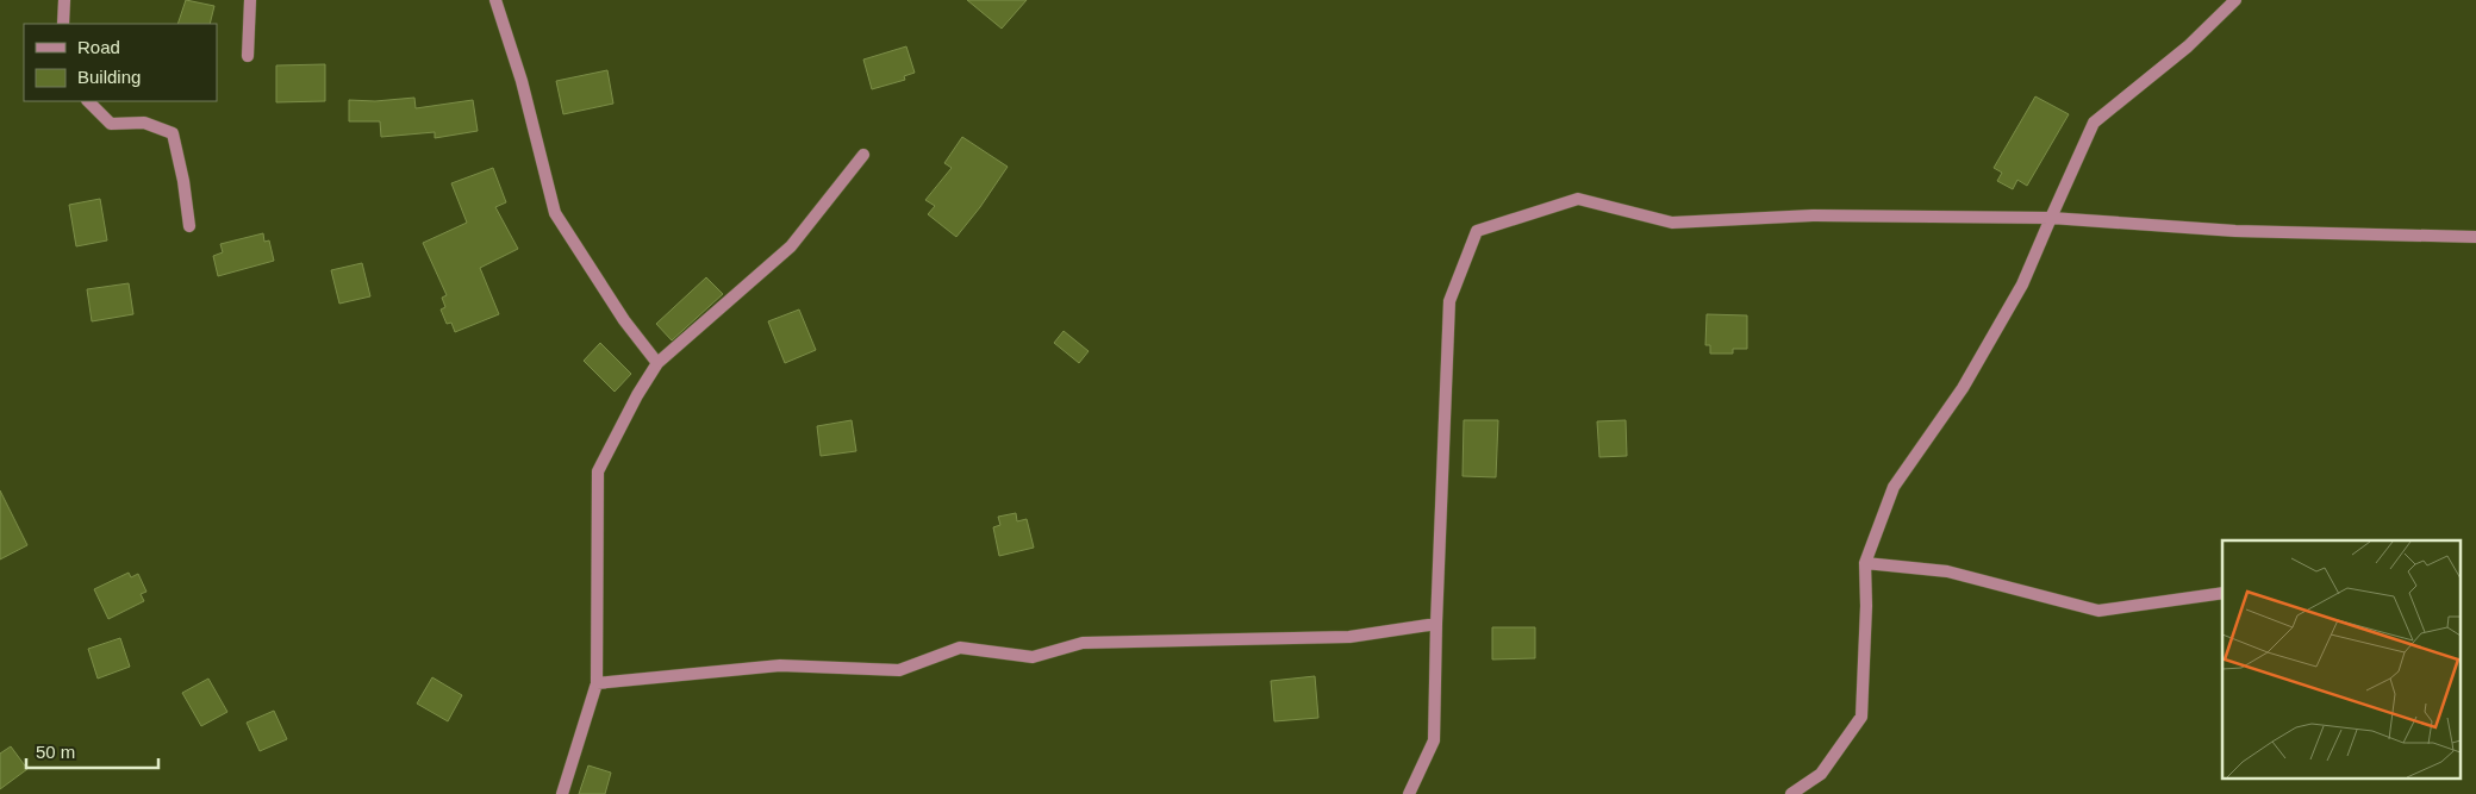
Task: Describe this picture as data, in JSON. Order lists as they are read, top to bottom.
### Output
{
  "legend": ["Road", "Building"],
  "scale_bar": "50 m"
}
